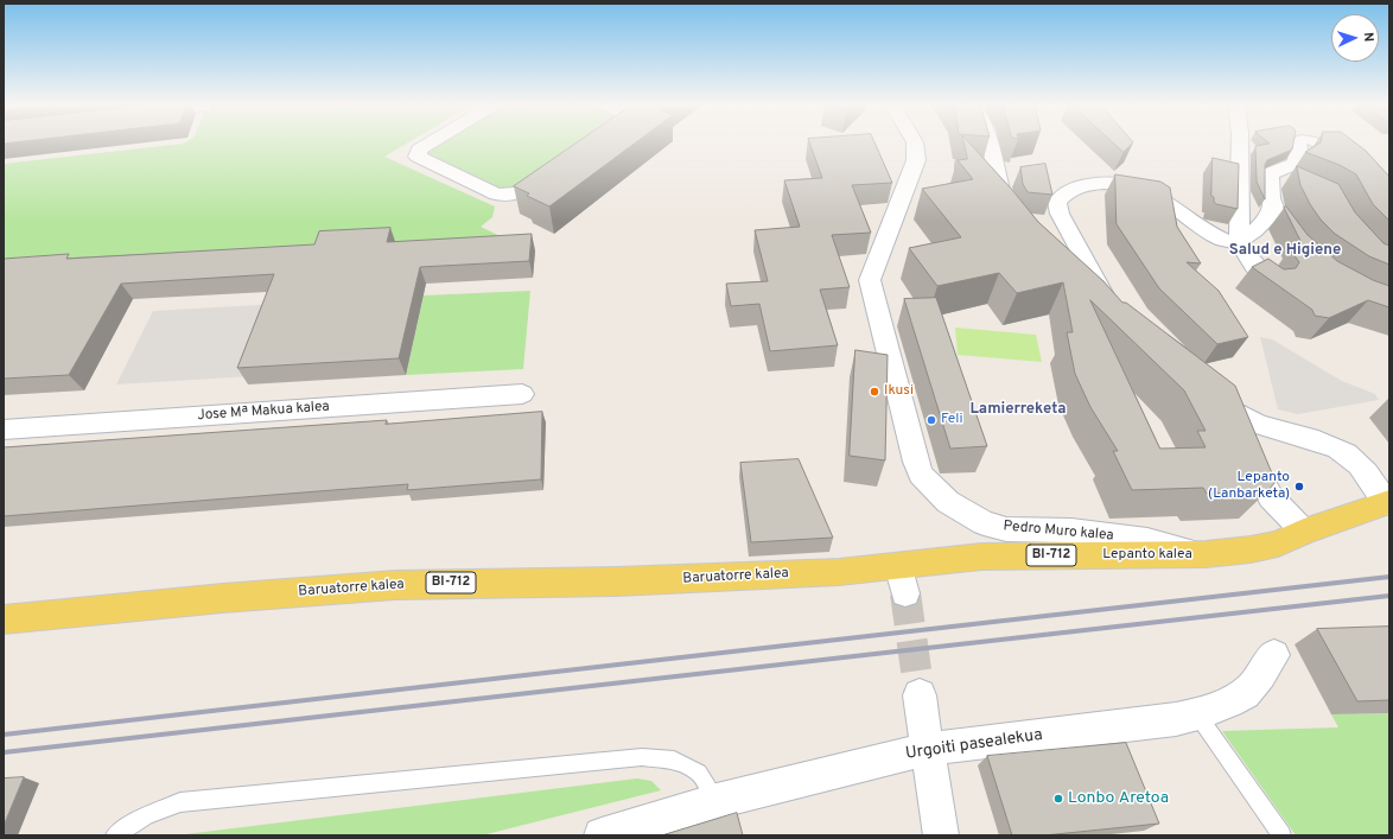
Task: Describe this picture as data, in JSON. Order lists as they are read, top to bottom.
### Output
{
  "streets": {
    "main road": ["BI-712", "Lepanto kalea", "Baruatorre kalea"],
    "street": ["Jose Mª Makua kalea", "Pedro Muro kalea", "Urgoiti pasealekua"]
  },
  "crossings": [
    ["Pedro Muro kalea", "Lepanto kalea"],
    ["Lepanto kalea", "Baruatorre kalea"]
  ],
  "districts": ["Salud e Higiene", "Lamierreketa"],
  "places": [
    "Ikusi",
    "Feli",
    "Lepanto (Lanbarketa)",
    "Lonbo Aretoa"
  ],
  "north": "right"
}
